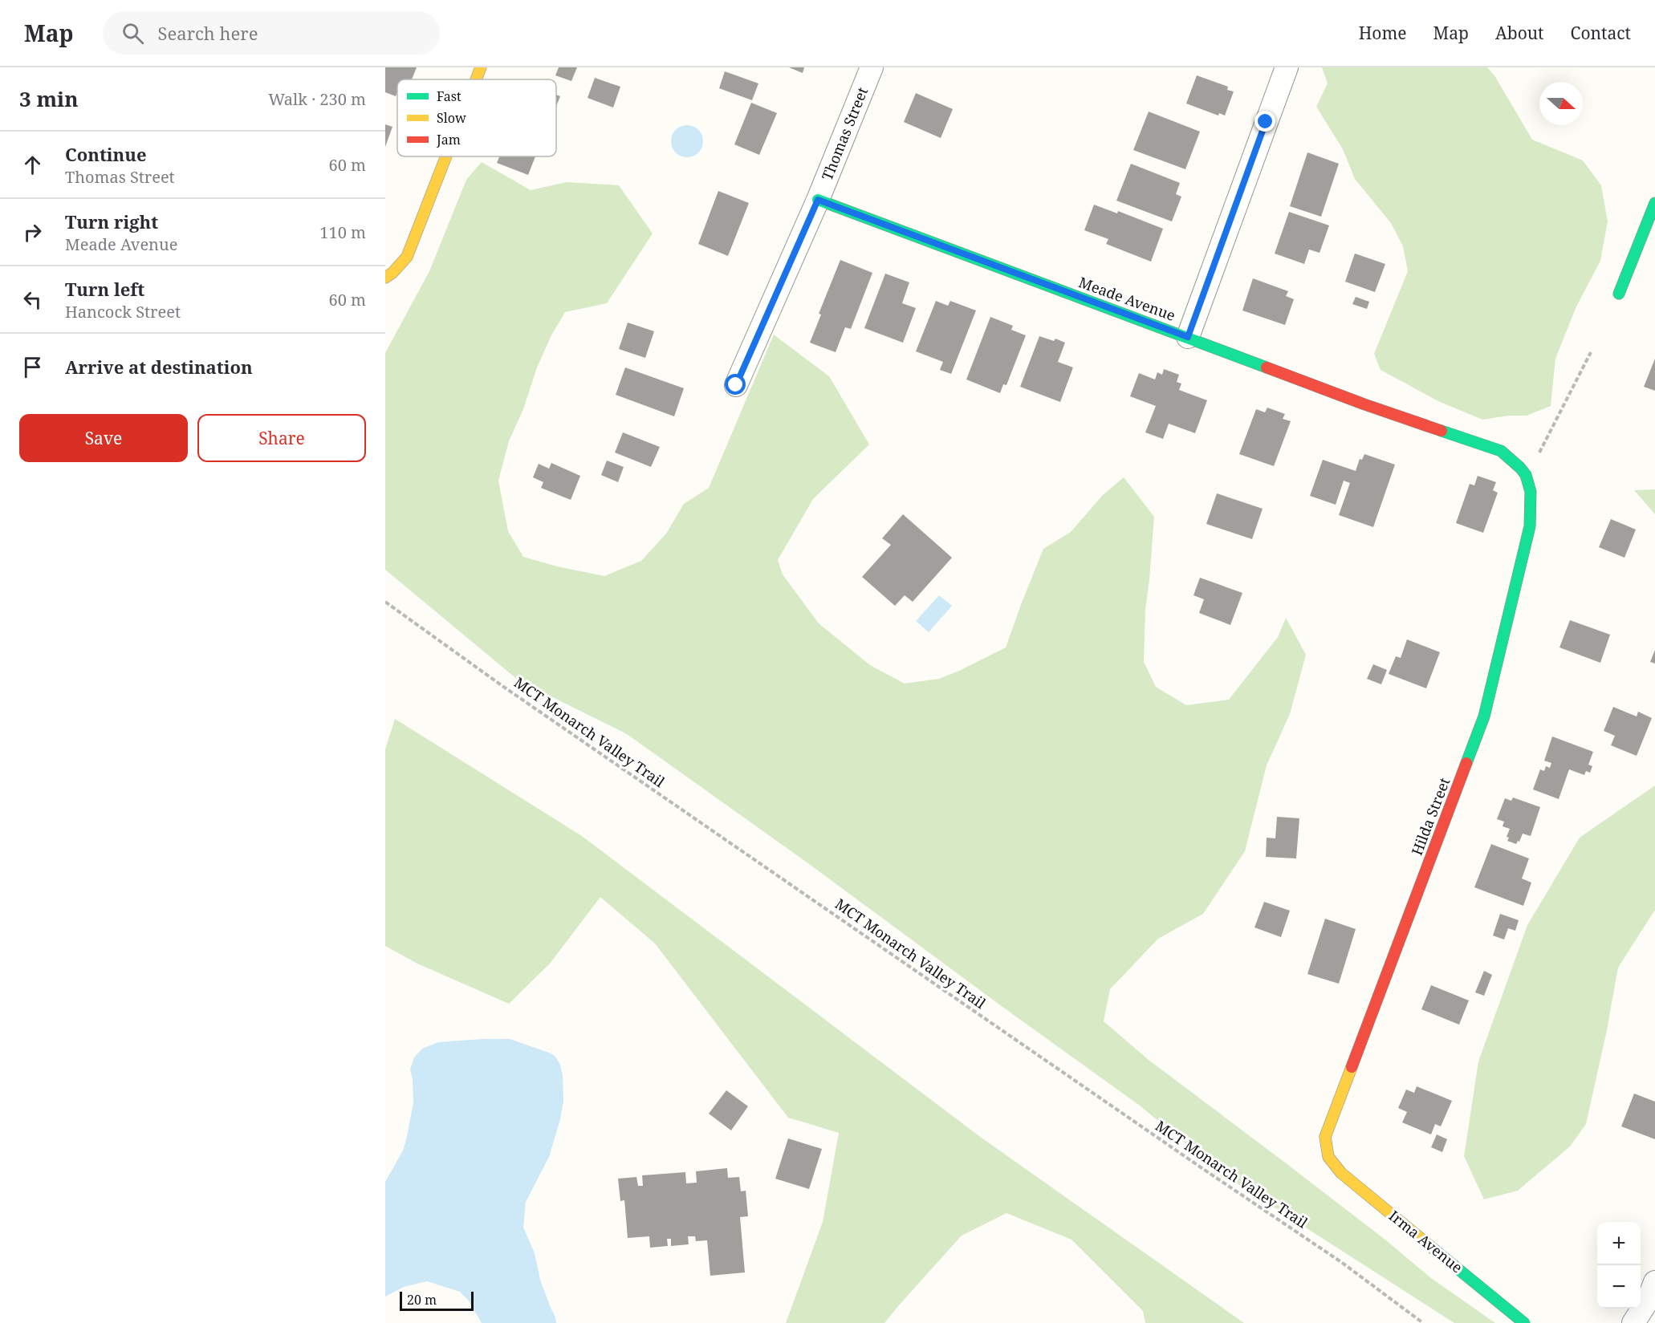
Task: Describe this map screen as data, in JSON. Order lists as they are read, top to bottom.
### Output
{
  "streets": {
    "street": [
      "Thomas Street",
      "Meade Avenue",
      "Hilda Street",
      "Irma Avenue"
    ],
    "path": ["MCT Monarch Valley Trail"]
  },
  "crossings": [
    ["Thomas Street", "Meade Avenue"],
    ["Meade Avenue", "Hilda Street"],
    ["Hilda Street", "Irma Avenue"]
  ],
  "legend": ["Fast", "Slow", "Jam"],
  "scale_bar": "20 m",
  "north": "right",
  "page": {
    "header": "Map",
    "search": "Search here",
    "nav": [
      "Home",
      "Map",
      "About",
      "Contact"
    ],
    "heading": ["3 min", "Walk · 230 m"],
    "list": [
      ["Continue", "Thomas Street", "60 m"],
      ["Turn right", "Meade Avenue", "110 m"],
      ["Turn left", "Hancock Street", "60 m"],
      "Arrive at destination"
    ],
    "buttons": ["Save", "Share"],
    "map_buttons": ["+", "−"],
    "scale": "20 m"
  }
}
